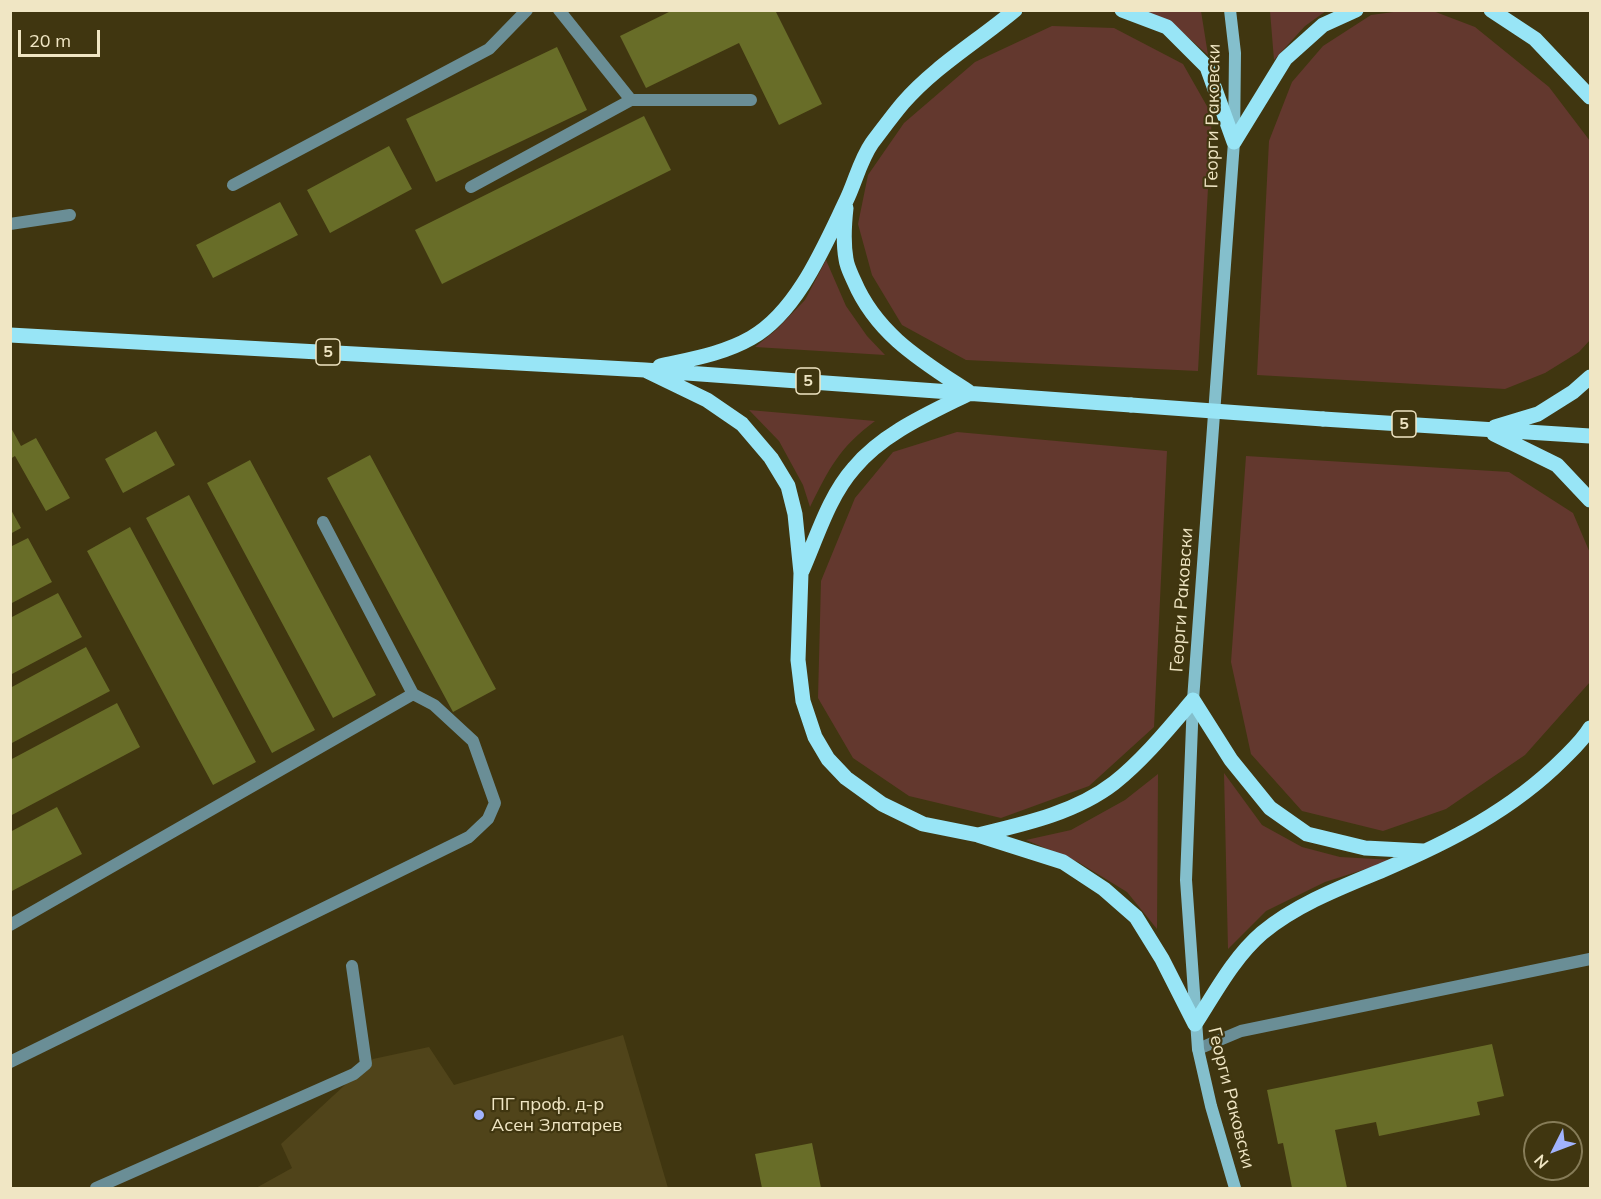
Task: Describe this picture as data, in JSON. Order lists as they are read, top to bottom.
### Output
{
  "streets": {
    "main road": ["5"],
    "street": ["Георги Раковски"]
  },
  "places": ["ПГ проф. д-р Асен Златарев"],
  "scale_bar": "20 m",
  "north": "bottom left"
}
